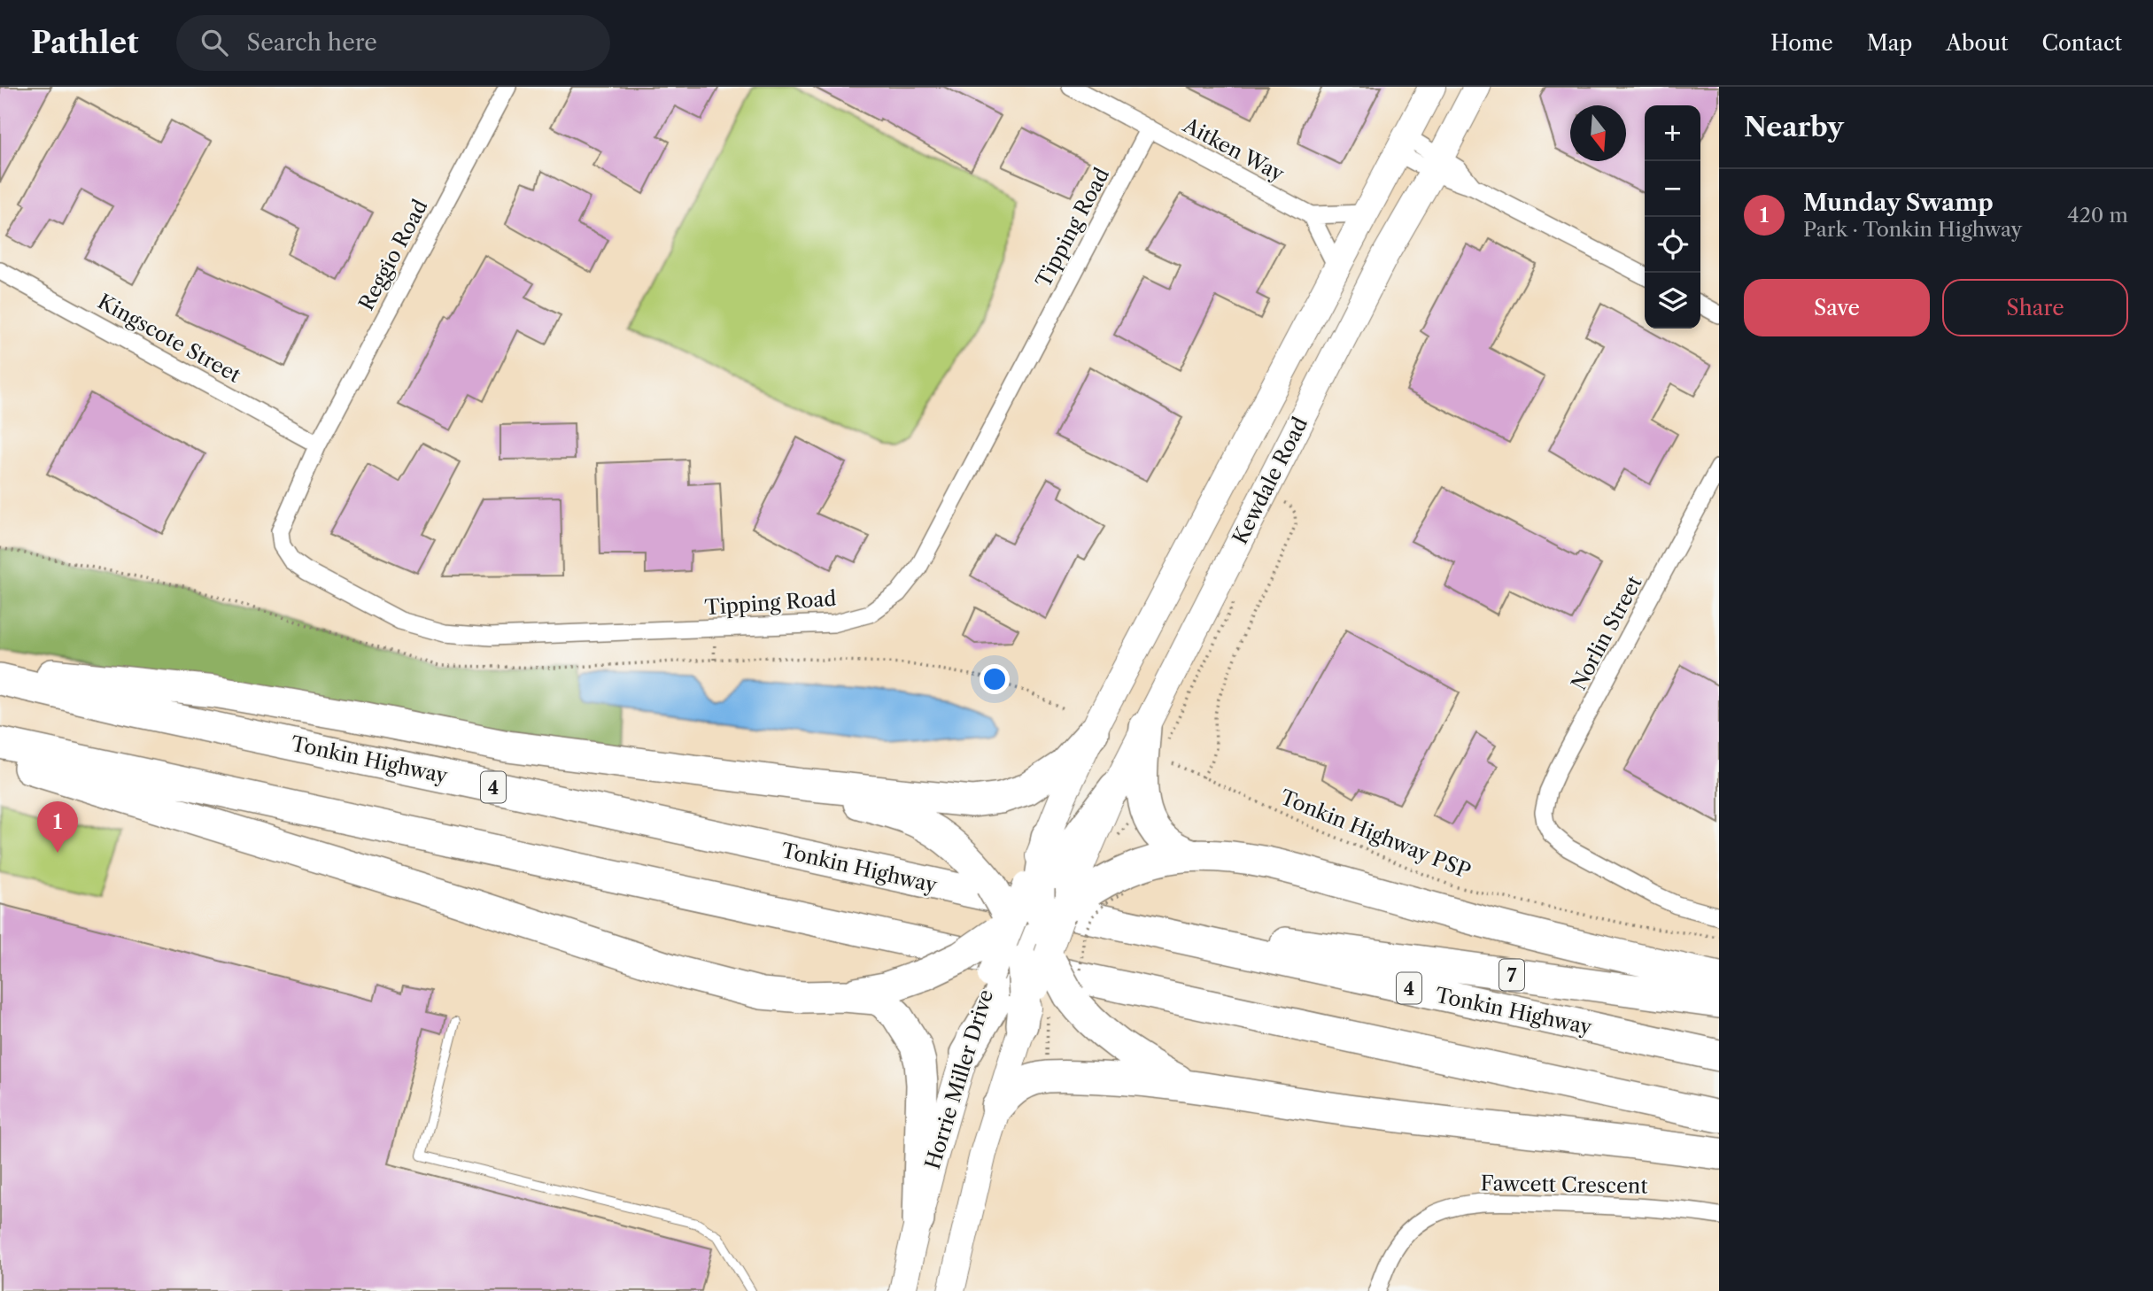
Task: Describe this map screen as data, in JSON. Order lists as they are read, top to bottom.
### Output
{
  "streets": {
    "highway": ["Tonkin Highway", "4", "7"],
    "main road": ["Kewdale Road", "Horrie Miller Drive"],
    "street": [
      "Aitken Way",
      "Tipping Road",
      "Reggio Road",
      "Kingscote Street",
      "Norlin Street",
      "Fawcett Crescent"
    ],
    "path": ["Tonkin Highway PSP"]
  },
  "crossings": [
    ["Aitken Way", "Tipping Road"],
    ["Tipping Road", "Reggio Road"],
    ["Tipping Road", "Kingscote Street"],
    ["Reggio Road", "Kingscote Street"],
    ["Tonkin Highway", "7"]
  ],
  "north": "bottom",
  "page": {
    "header": "Pathlet",
    "search": "Search here",
    "nav": [
      "Home",
      "Map",
      "About",
      "Contact"
    ],
    "heading": "Nearby",
    "map_buttons": ["+", "−"],
    "list": [
      {
        "mark": "1",
        "name": "Munday Swamp",
        "note": "Park · Tonkin Highway",
        "value": "420 m"
      }
    ],
    "buttons": ["Save", "Share"],
    "pins": "1"
  }
}
